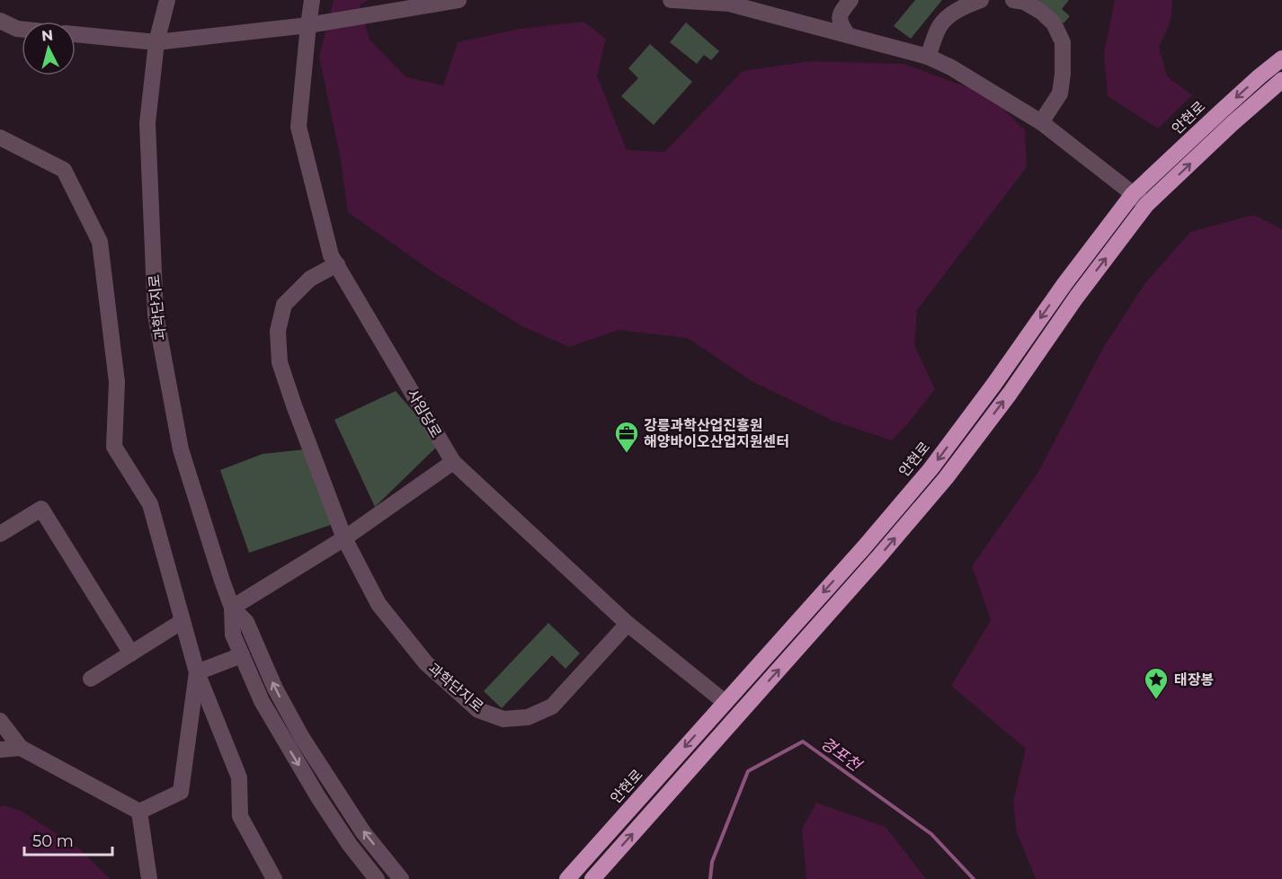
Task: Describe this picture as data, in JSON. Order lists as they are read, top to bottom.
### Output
{
  "streets": {
    "highway": ["안현로"],
    "street": ["과학단지로", "사임당로"]
  },
  "crossings": [
    ["안현로", "사임당로"],
    ["과학단지로", "사임당로"]
  ],
  "water": ["경포천"],
  "places": {
    "office": ["강릉과학산업진흥원 해양바이오산업지원센터"],
    "place": ["태장봉"]
  },
  "scale_bar": "50 m",
  "north": "top"
}
